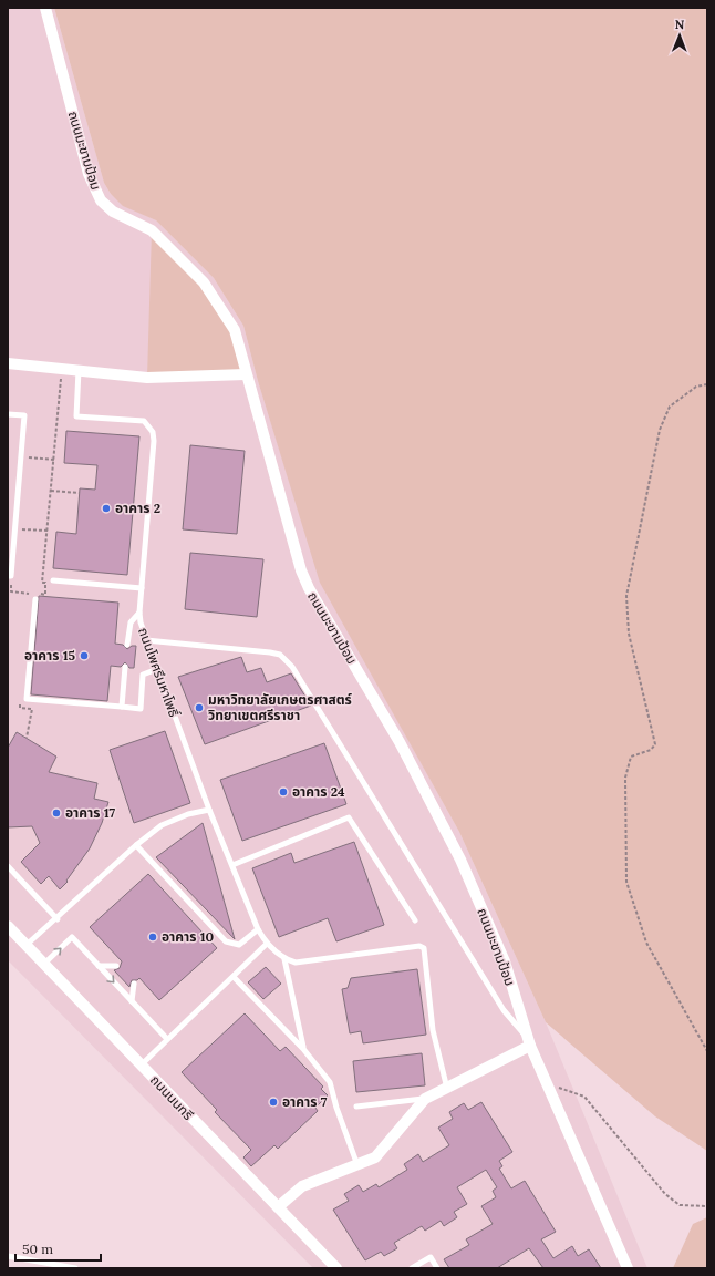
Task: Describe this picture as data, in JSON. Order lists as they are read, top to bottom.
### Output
{
  "streets": {
    "street": ["ถนนมะขามป้อม", "ถนนนนทรี"],
    "lane": ["ถนนโพศรีมหาโพธิ์"]
  },
  "places": [
    "อาคาร 2",
    "อาคาร 15",
    "มหาวิทยาลัยเกษตรศาสตร์ วิทยาเขตศรีราชา",
    "อาคาร 24",
    "อาคาร 17",
    "อาคาร 10",
    "อาคาร 7"
  ],
  "scale_bar": "50 m",
  "north": "top"
}
